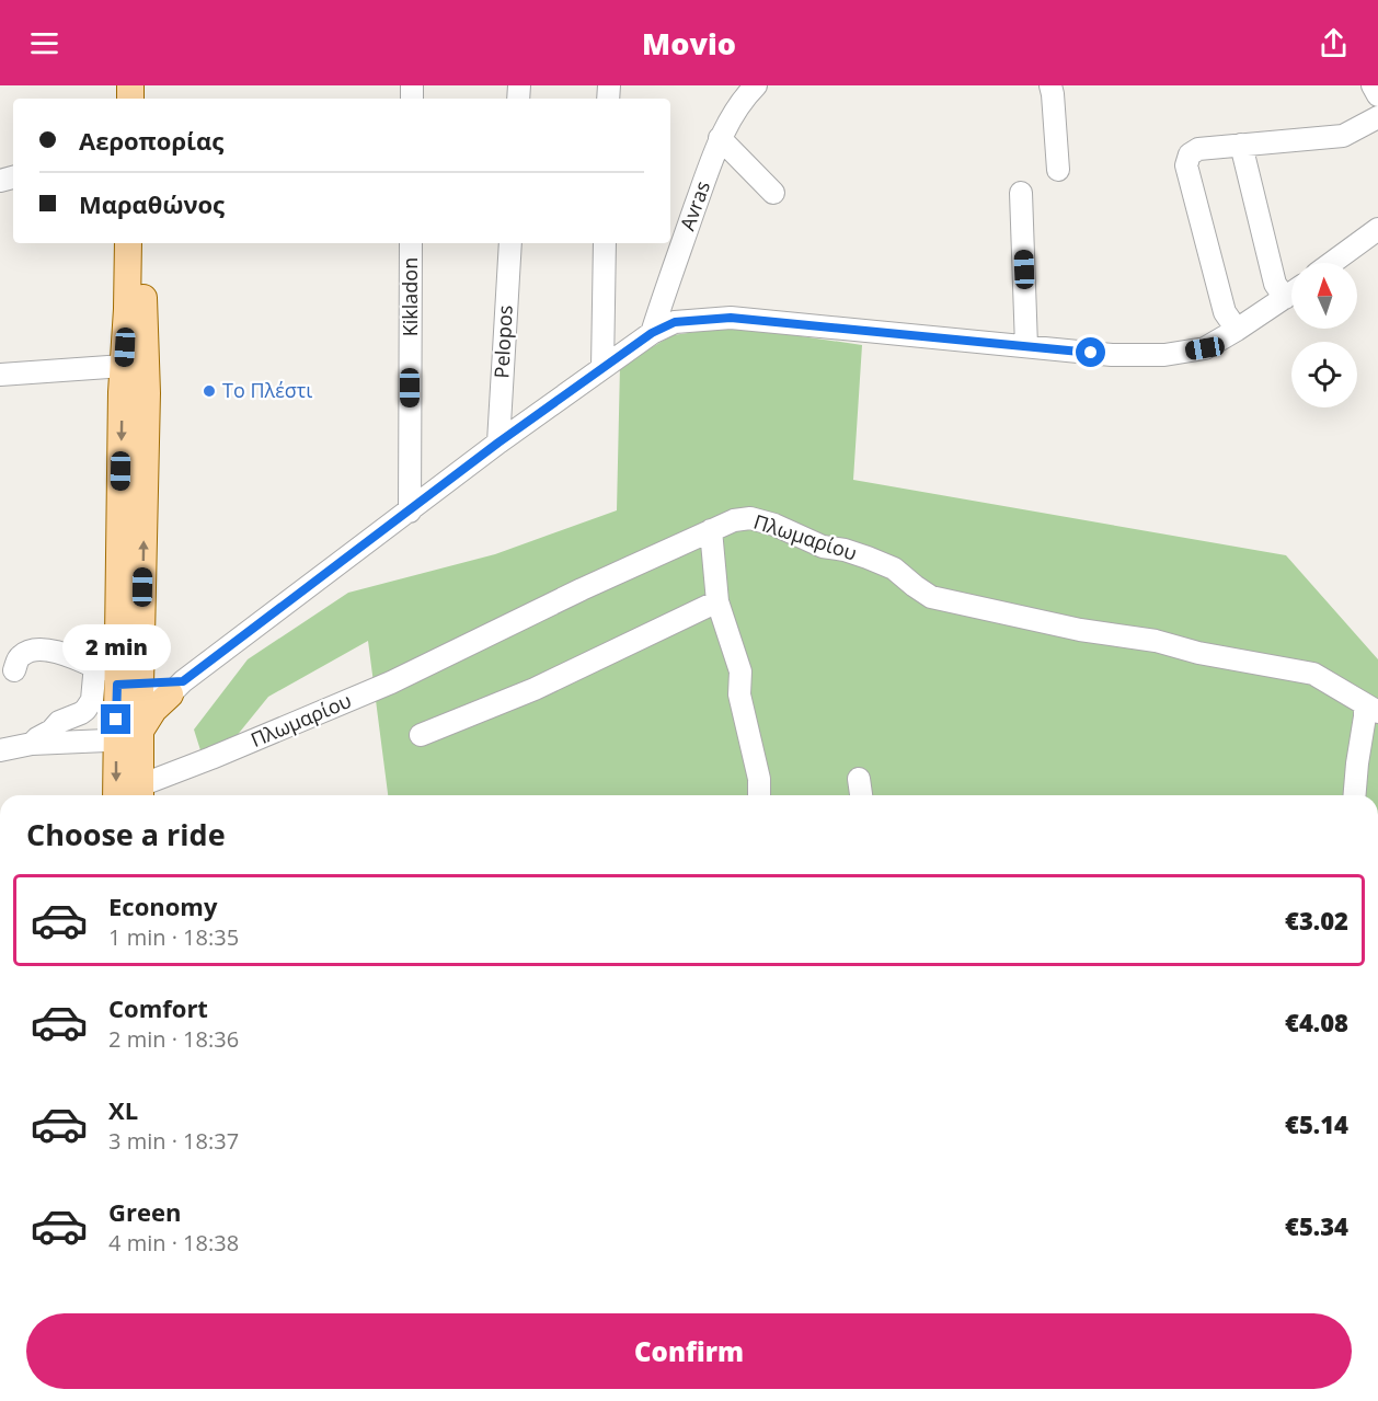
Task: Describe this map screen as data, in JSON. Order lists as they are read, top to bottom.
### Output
{
  "streets": {
    "street": [
      "Avras",
      "Kikladon",
      "Pelopos",
      "Πλωμαρίου"
    ]
  },
  "places": ["Το Πλέστι"],
  "north": "top",
  "page": {
    "header": "Movio",
    "banner": ["Αεροπορίας", "Μαραθώνος"],
    "bubble": "2 min",
    "heading": "Choose a ride",
    "list": [
      {
        "name": "Economy",
        "note": "1 min · 18:35",
        "value": "€3.02"
      },
      {
        "name": "Comfort",
        "note": "2 min · 18:36",
        "value": "€4.08"
      },
      {
        "name": "XL",
        "note": "3 min · 18:37",
        "value": "€5.14"
      },
      {
        "name": "Green",
        "note": "4 min · 18:38",
        "value": "€5.34"
      }
    ],
    "buttons": "Confirm"
  }
}
